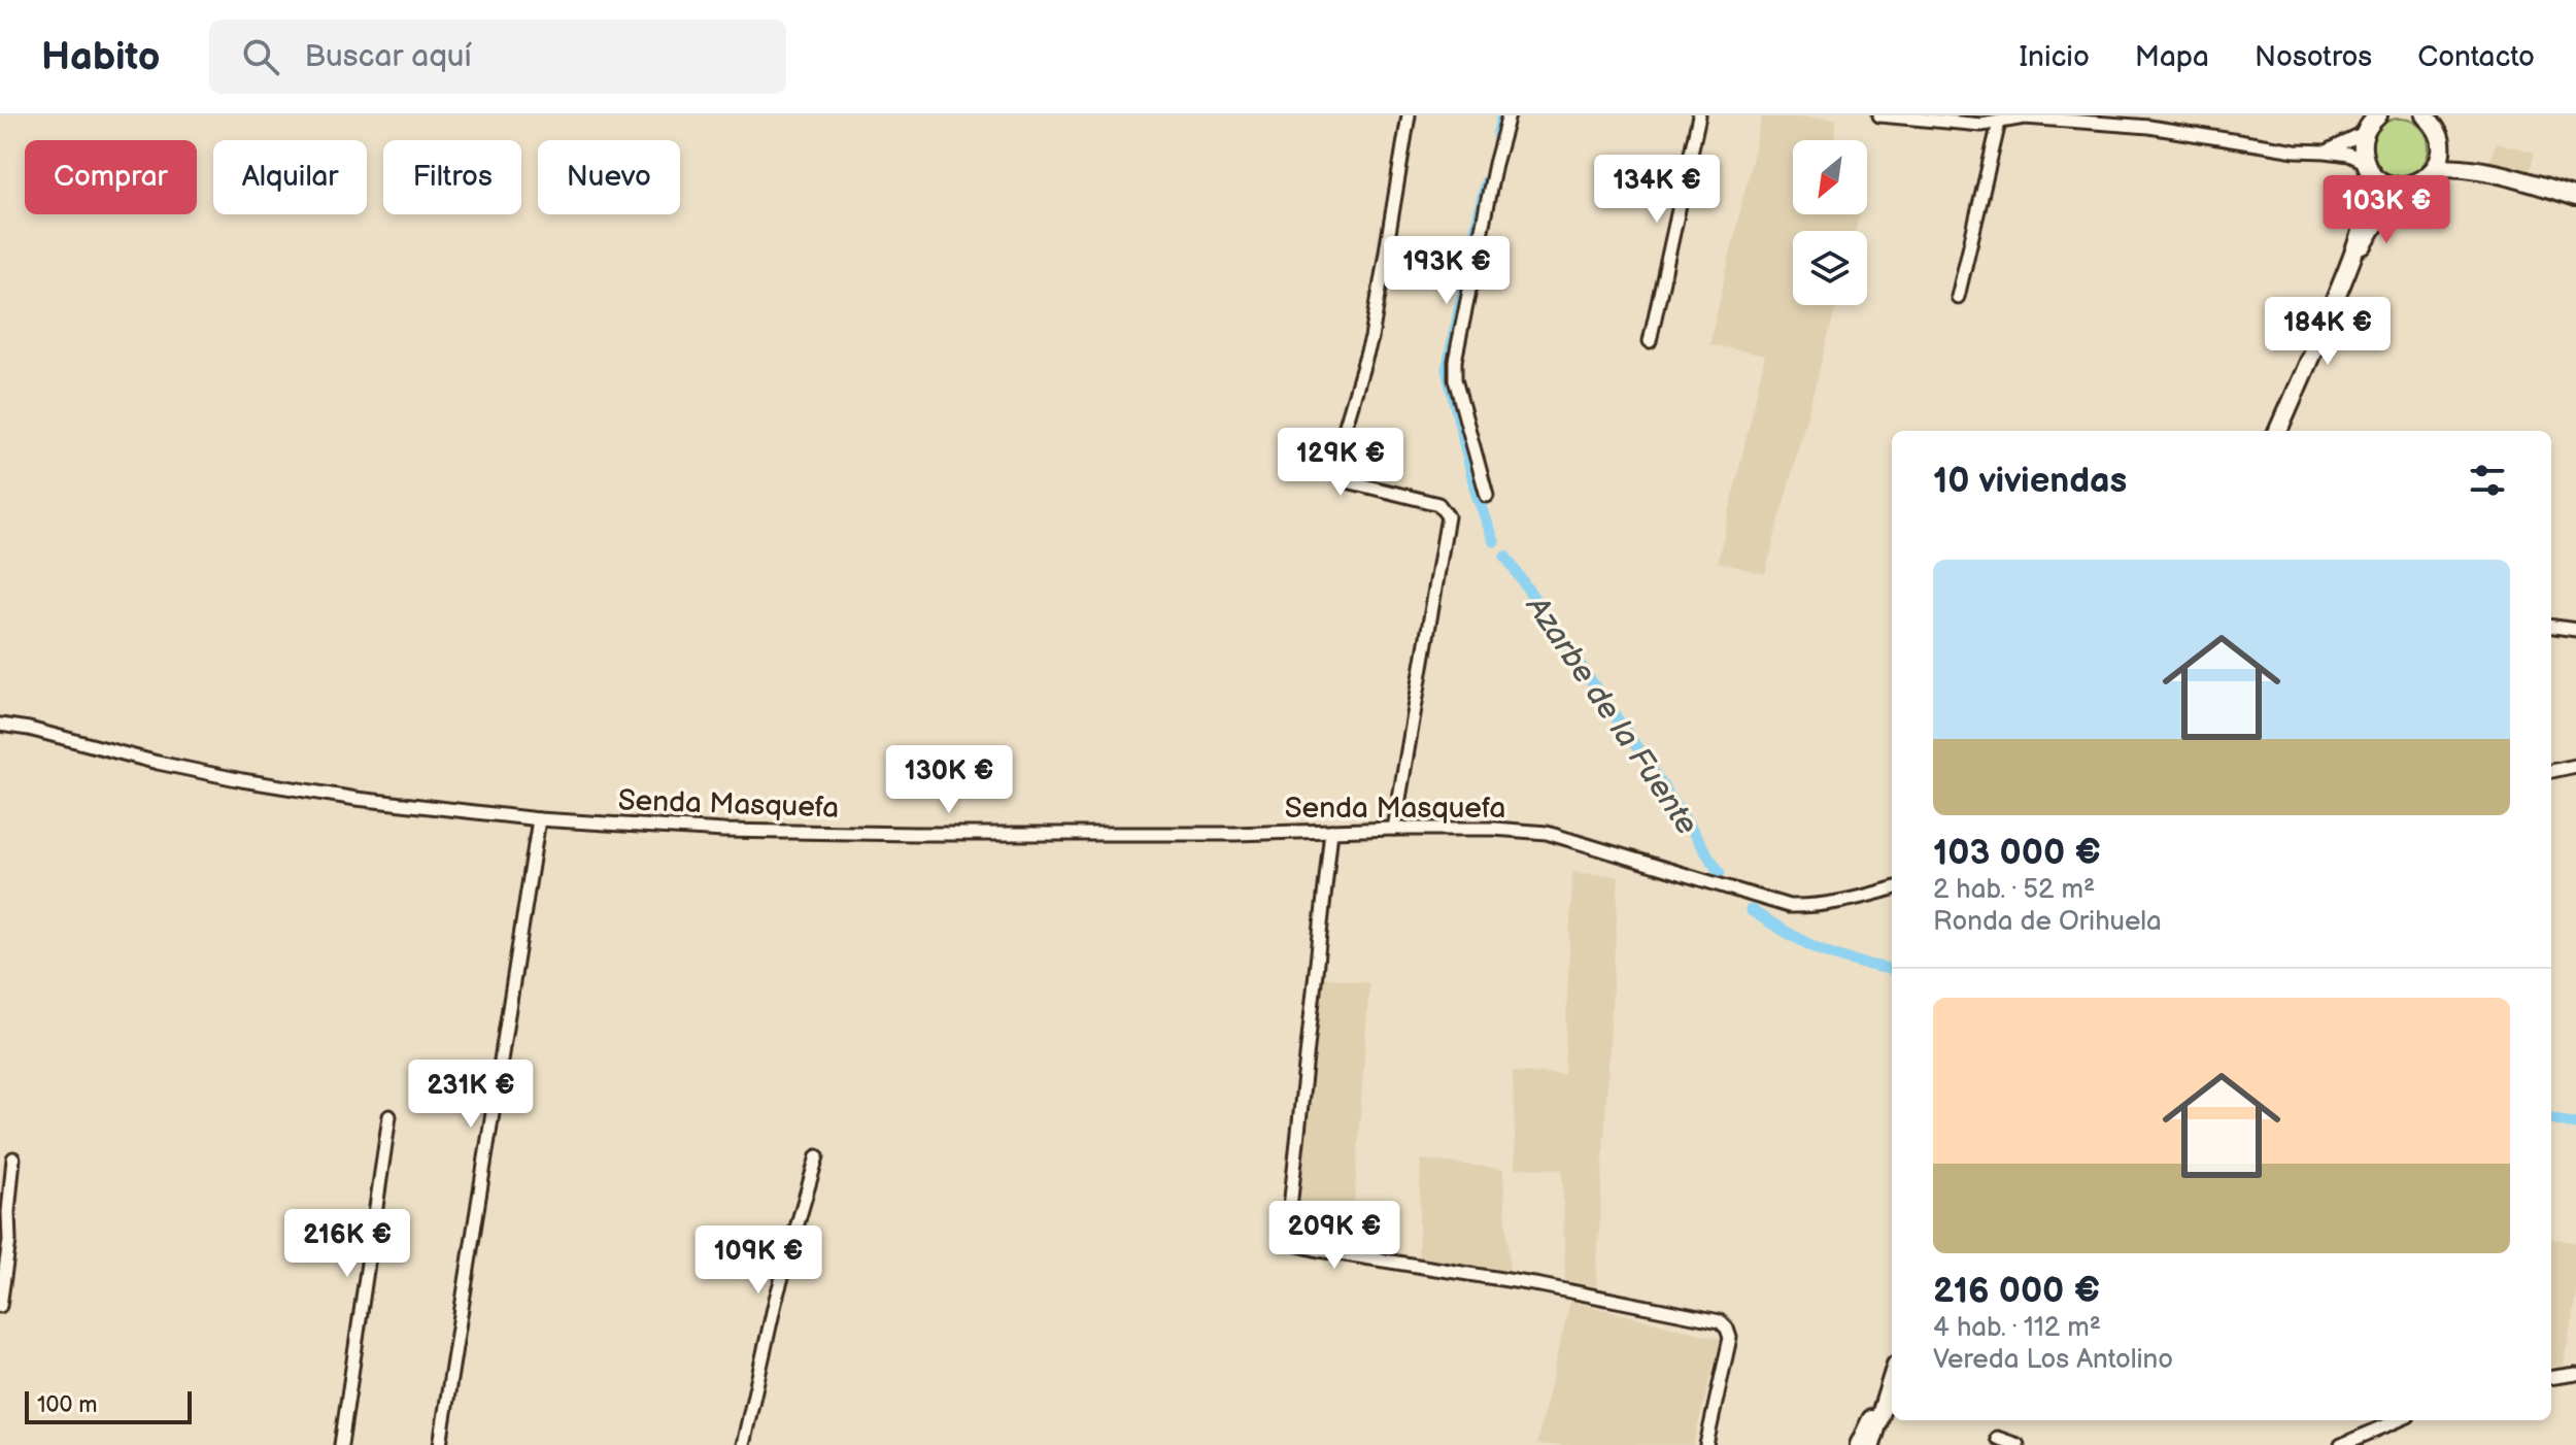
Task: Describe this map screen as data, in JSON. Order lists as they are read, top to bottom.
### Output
{
  "streets": {
    "street": ["Senda Masquefa"]
  },
  "water": ["Azarbe de la Fuente"],
  "scale_bar": "100 m",
  "north": "bottom left",
  "page": {
    "header": "Habito",
    "search": "Buscar aquí",
    "nav": [
      "Inicio",
      "Mapa",
      "Nosotros",
      "Contacto"
    ],
    "chip": [
      "Comprar",
      "Alquilar",
      "Filtros",
      "Nuevo"
    ],
    "price": [
      "134K €",
      "103K €",
      "193K €",
      "184K €",
      "129K €",
      "130K €",
      "231K €",
      "209K €",
      "216K €",
      "109K €"
    ],
    "heading": "10 viviendas",
    "list": [
      {
        "name": "103 000 €",
        "note": "2 hab. · 52 m² · Ronda de Orihuela"
      },
      {
        "name": "216 000 €",
        "note": "4 hab. · 112 m² · Vereda Los Antolino"
      }
    ],
    "scale": "100 m"
  }
}
